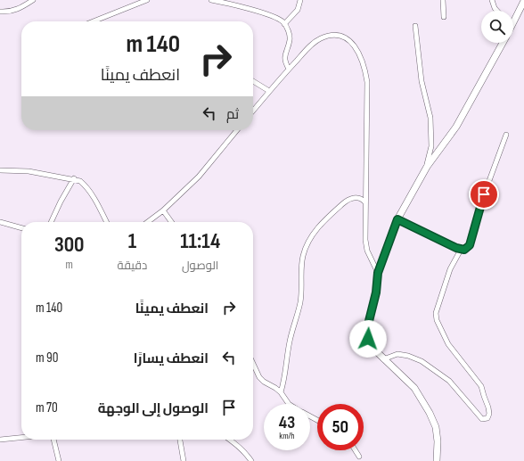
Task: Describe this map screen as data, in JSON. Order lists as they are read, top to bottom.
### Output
{
  "page": {
    "turn": ["140 m", "انعطف يمينًا"],
    "then": "ثم",
    "eta": [
      "11:14",
      "الوصول",
      "1",
      "دقيقة",
      "300",
      "m"
    ],
    "list": [
      {
        "name": "انعطف يمينًا",
        "value": "140 m"
      },
      {
        "name": "انعطف يسارًا",
        "value": "90 m"
      },
      {
        "name": "الوصول إلى الوجهة",
        "value": "70 m"
      }
    ],
    "speed": "43 km/h",
    "limit": "50"
  }
}
